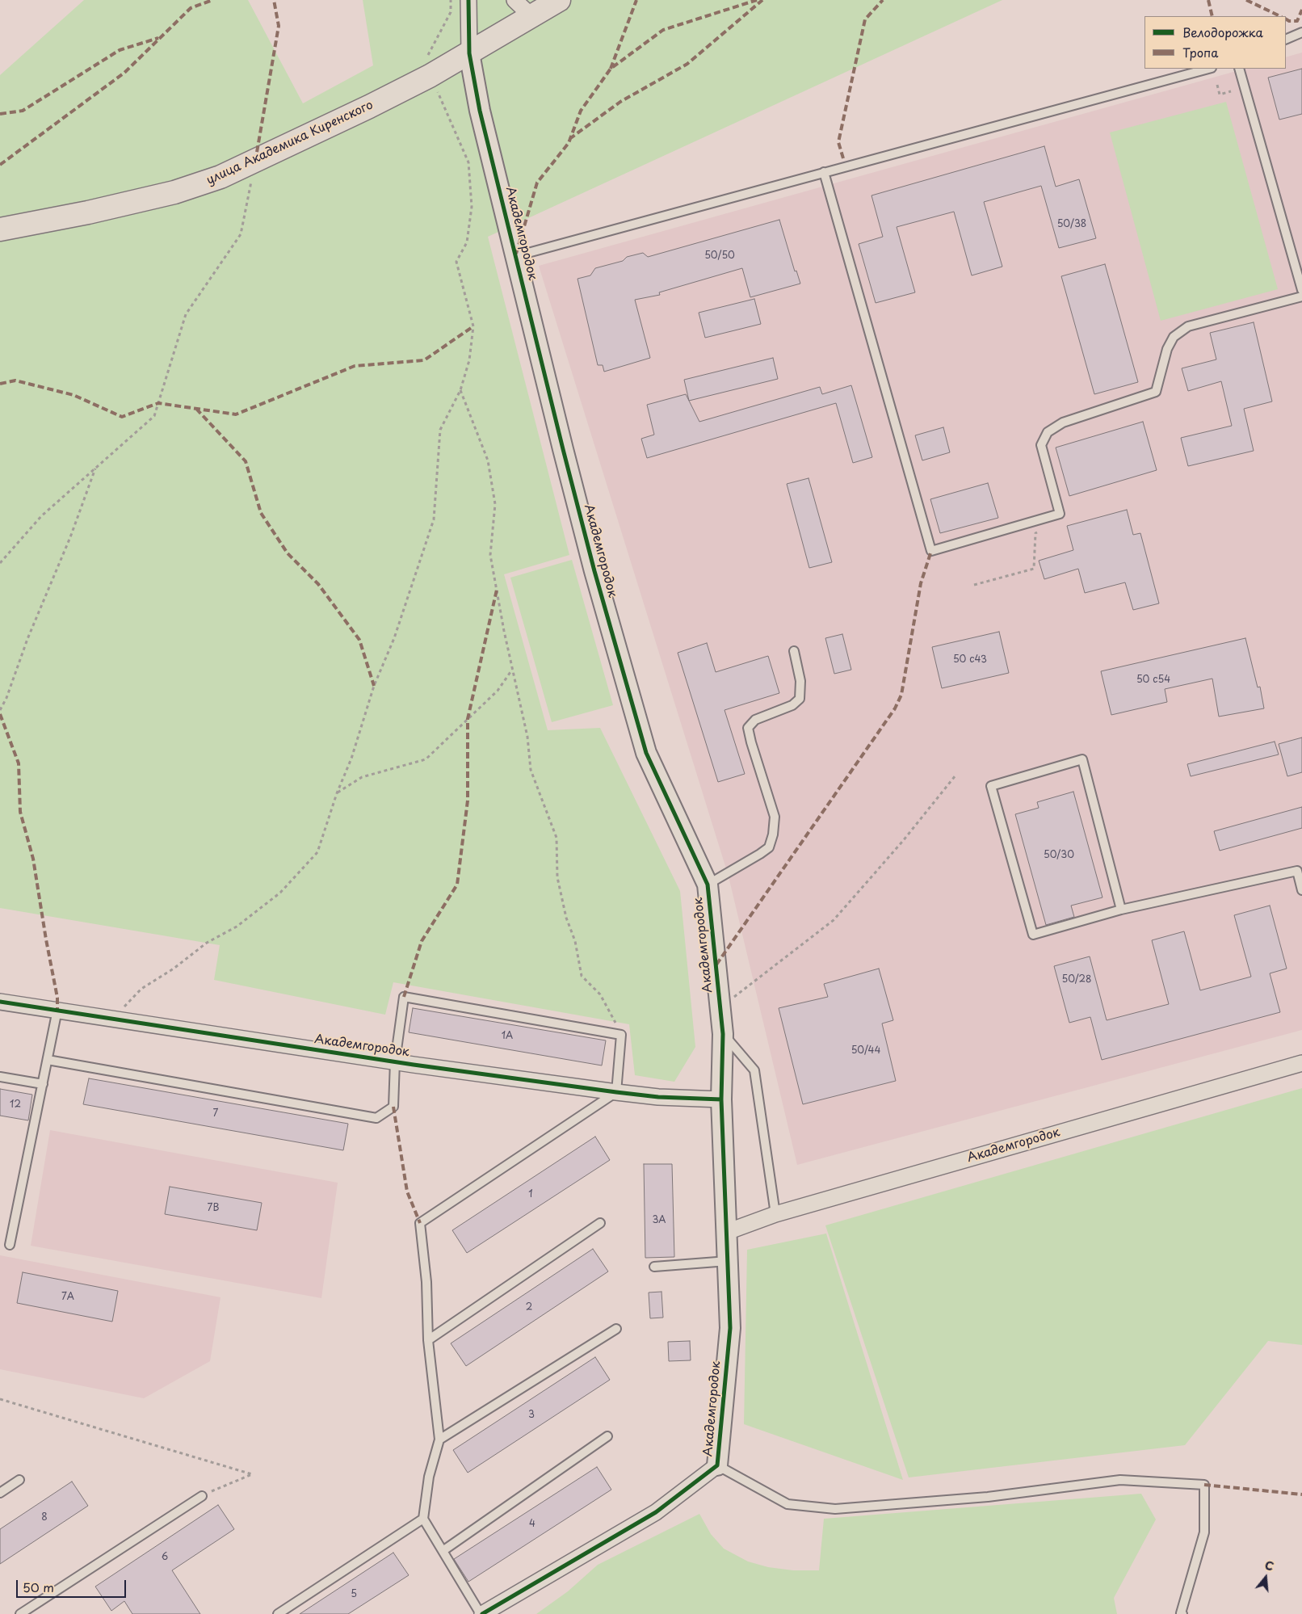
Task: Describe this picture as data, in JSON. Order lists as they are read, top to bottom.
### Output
{
  "streets": {
    "main road": ["улица Академика Киренского"],
    "street": ["Академгородок"]
  },
  "crossings": [
    ["улица Академика Киренского", "Академгородок"]
  ],
  "house_numbers": [
    "50/38",
    "50/50",
    "50 с43",
    "50 с54",
    "50/30",
    "50/28",
    "1А",
    "50/44",
    "12",
    "7",
    "1",
    "7В",
    "3А",
    "7А",
    "2",
    "3",
    "8",
    "4",
    "6",
    "5"
  ],
  "legend": ["Велодорожка", "Тропа"],
  "scale_bar": "50 m",
  "north": "top"
}
